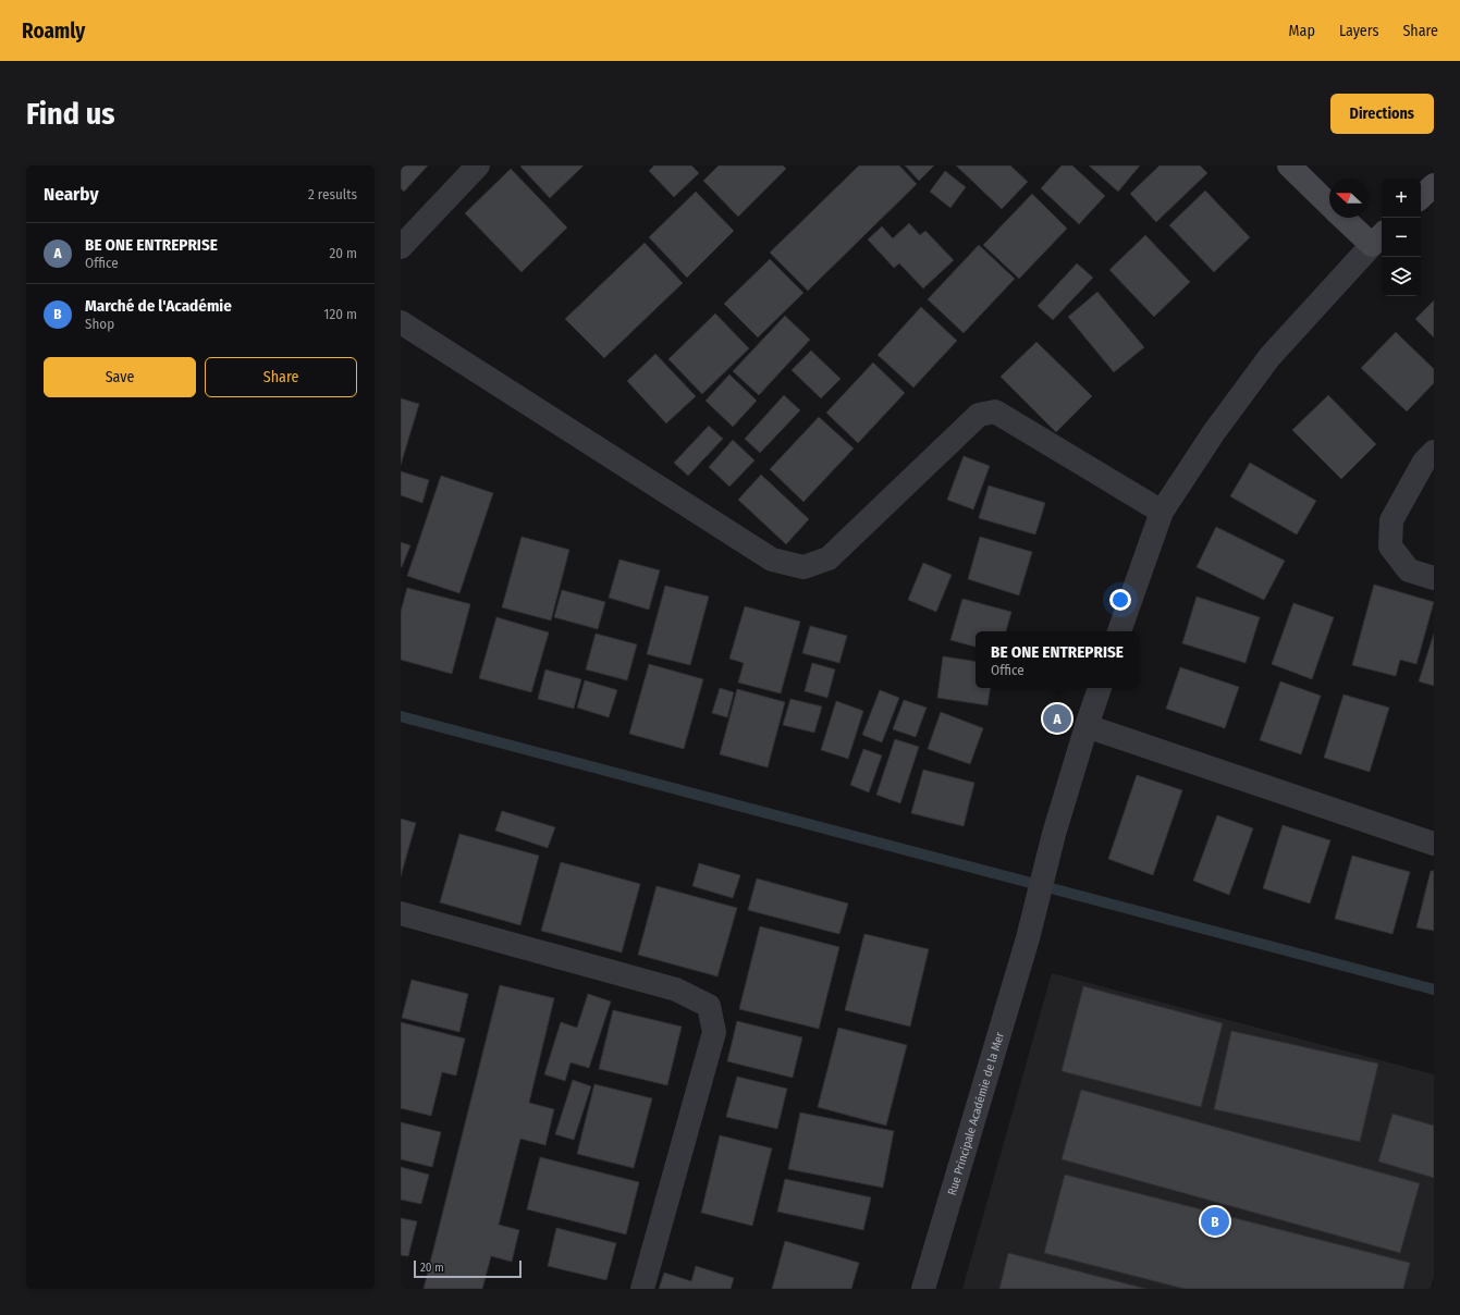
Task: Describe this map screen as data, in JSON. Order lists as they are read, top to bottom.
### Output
{
  "streets": {
    "street": ["Rue Principale Académie de la Mer"]
  },
  "scale_bar": "20 m",
  "north": "left",
  "page": {
    "header": "Roamly",
    "nav": ["Map", "Layers", "Share"],
    "buttons": [
      "Directions",
      ["Save", "Share"]
    ],
    "title": "Find us",
    "heading": ["Nearby", "2 results"],
    "map_buttons": ["+", "−"],
    "list": [
      {
        "mark": "A",
        "name": "BE ONE ENTREPRISE",
        "note": "Office",
        "value": "20 m"
      },
      {
        "mark": "B",
        "name": "Marché de l'Académie",
        "note": "Shop",
        "value": "120 m"
      }
    ],
    "popup": ["BE ONE ENTREPRISE", "Office"],
    "pins": ["A", "B"],
    "scale": "20 m"
  }
}
